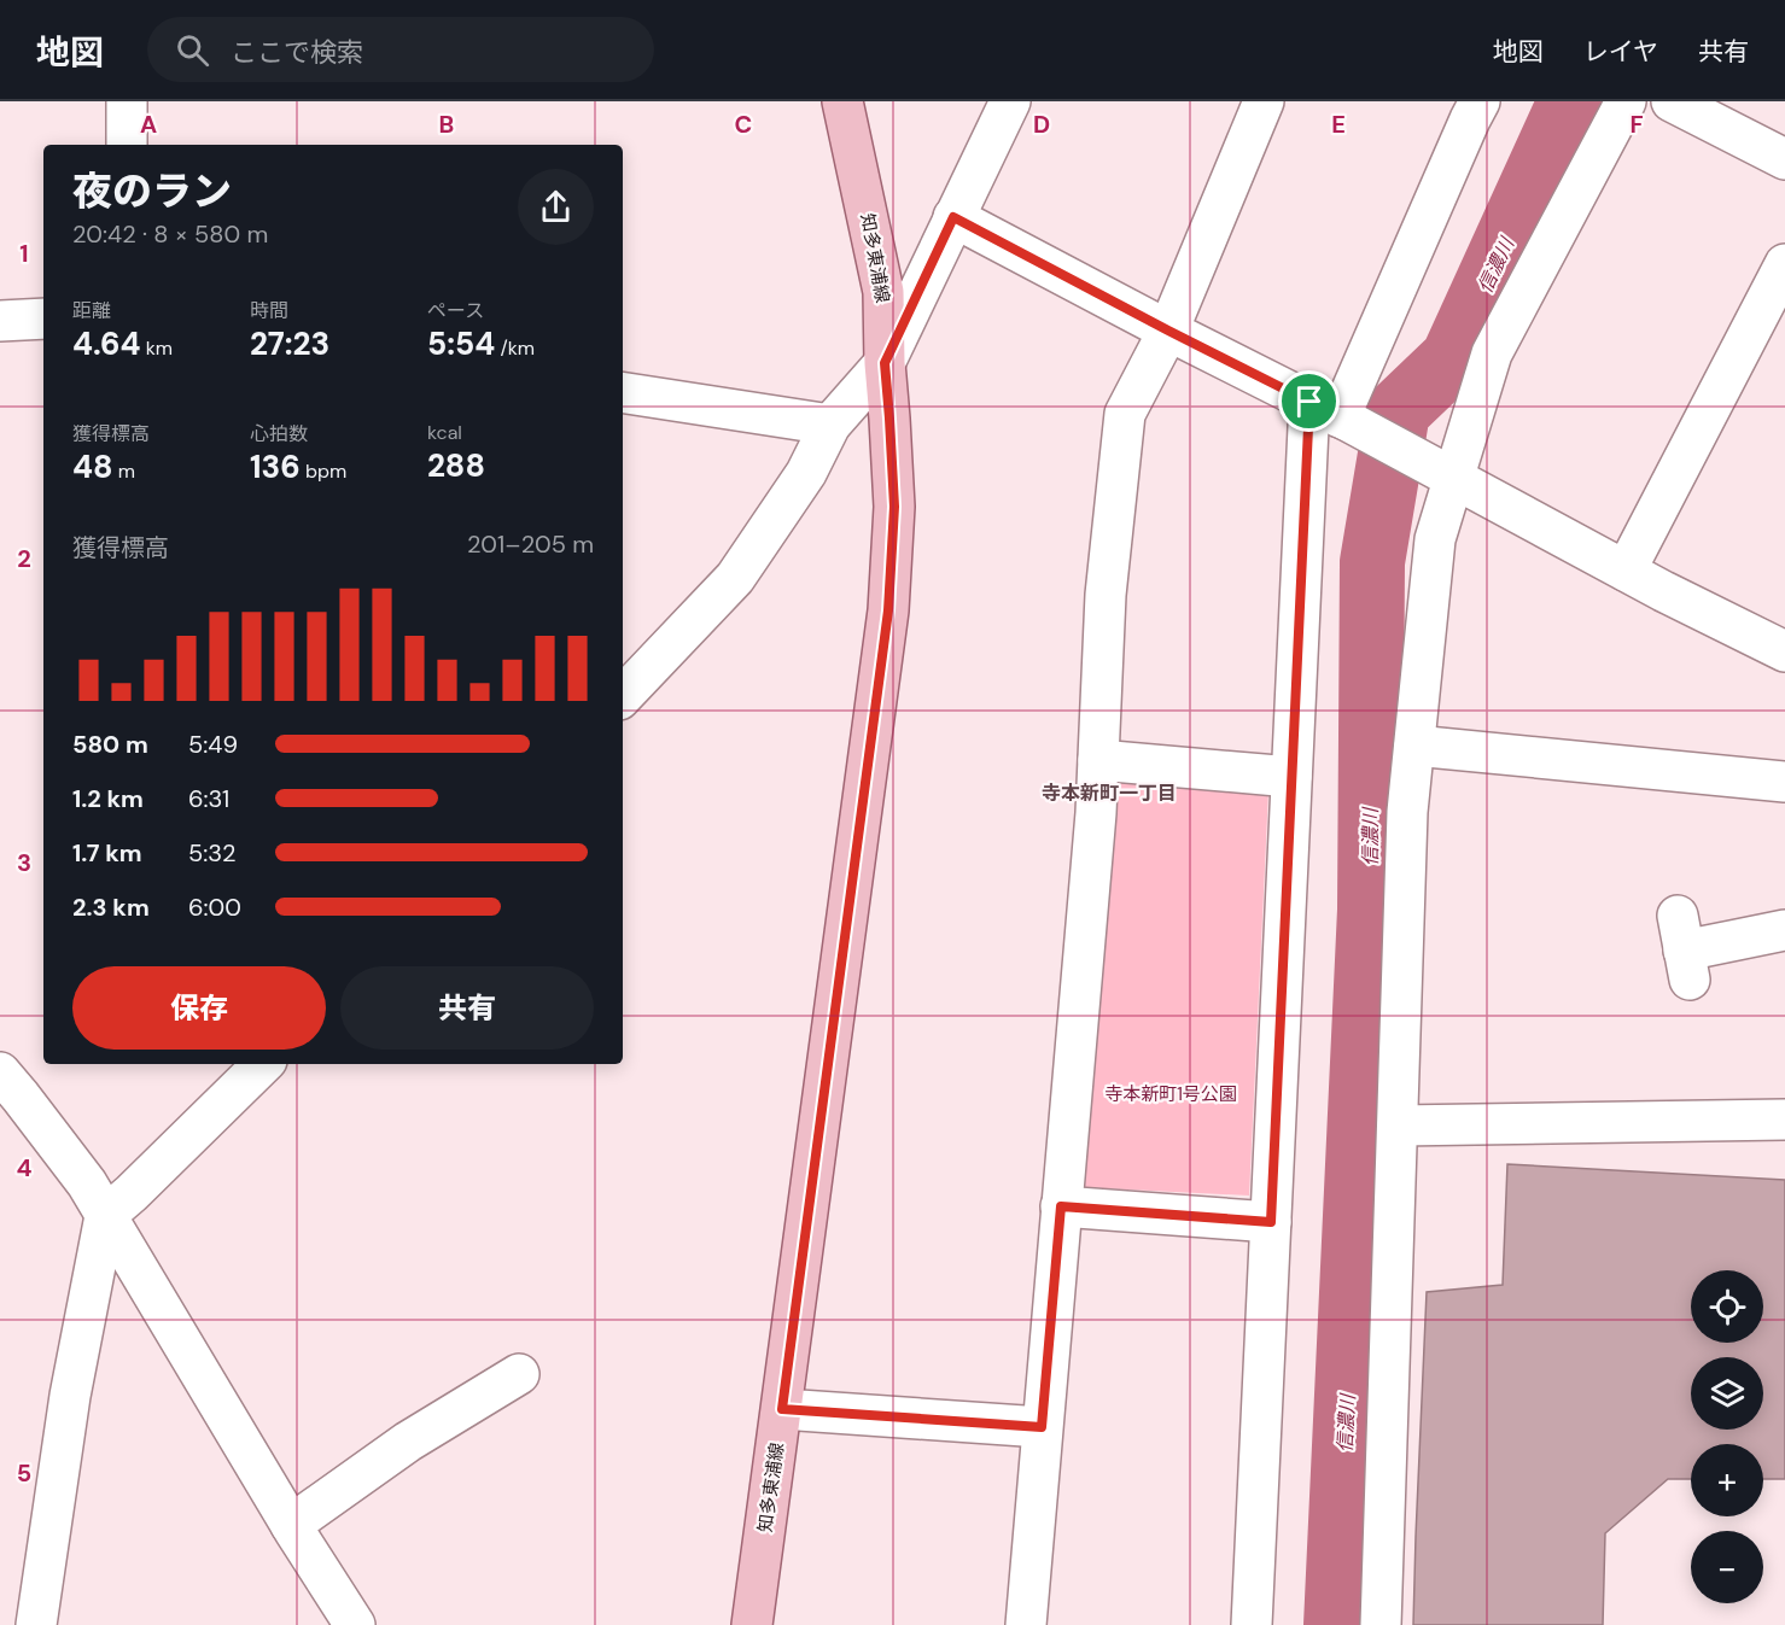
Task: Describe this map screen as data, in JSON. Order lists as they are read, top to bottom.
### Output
{
  "streets": {
    "main road": ["知多東浦線"]
  },
  "districts": ["寺本新町一丁目"],
  "water": ["信濃川"],
  "parks": ["寺本新町1号公園"],
  "page": {
    "header": "地図",
    "search": "ここで検索",
    "nav": ["地図", "レイヤ", "共有"],
    "heading": ["夜のラン", "20:42 · 8 × 580 m"],
    "stats": [
      ["距離", "4.64 km"],
      ["時間", "27:23"],
      ["ペース", "5:54 /km"],
      ["獲得標高", "48 m"],
      ["心拍数", "136 bpm"],
      ["kcal", "288"]
    ],
    "chart": ["獲得標高", "201–205 m"],
    "list": [
      {
        "name": "580 m",
        "note": "5:49"
      },
      {
        "name": "1.2 km",
        "note": "6:31"
      },
      {
        "name": "1.7 km",
        "note": "5:32"
      },
      {
        "name": "2.3 km",
        "note": "6:00"
      }
    ],
    "buttons": ["保存", "共有"],
    "map_buttons": ["+", "−"]
  },
  "grid": {
    "columns": [
      "A",
      "B",
      "C",
      "D",
      "E",
      "F"
    ],
    "rows": [
      "1",
      "2",
      "3",
      "4",
      "5"
    ]
  }
}
